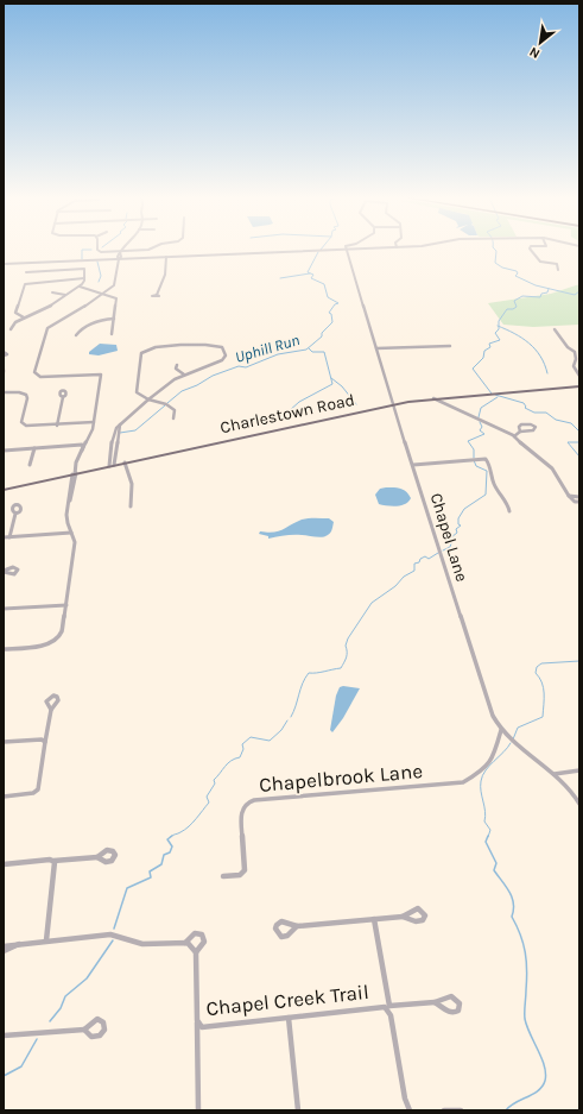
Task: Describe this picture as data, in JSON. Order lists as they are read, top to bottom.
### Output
{
  "streets": {
    "main road": ["Charlestown Road"],
    "street": ["Chapel Lane", "Chapelbrook Lane", "Chapel Creek Trail"]
  },
  "crossings": [
    ["Charlestown Road", "Chapel Lane"],
    ["Chapel Lane", "Chapelbrook Lane"]
  ],
  "water": ["Uphill Run"],
  "north": "bottom left"
}
